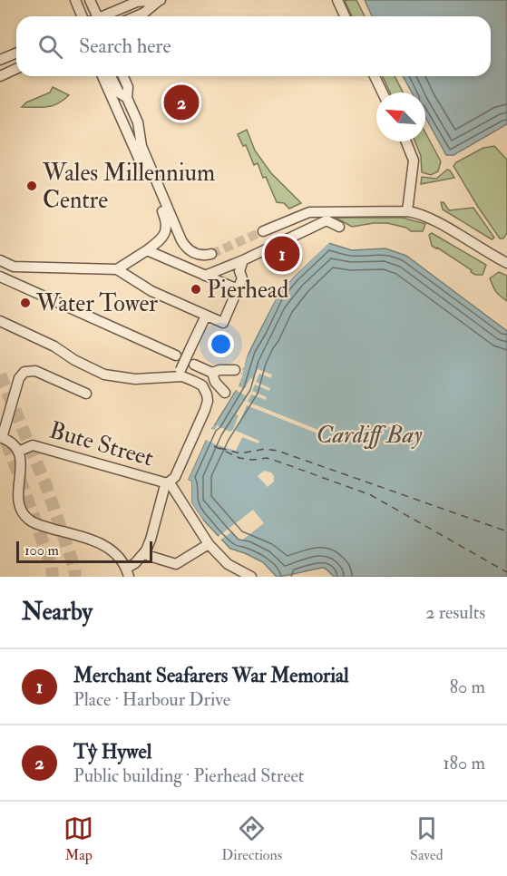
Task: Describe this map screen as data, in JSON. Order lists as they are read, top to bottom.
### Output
{
  "streets": {
    "street": ["Bute Street"]
  },
  "water": ["Cardiff Bay"],
  "places": ["Wales Millennium Centre", "Pierhead", "Water Tower"],
  "scale_bar": "100 m",
  "north": "top left",
  "page": {
    "search": "Search here",
    "pins": ["2", "1"],
    "scale": "100 m",
    "heading": ["Nearby", "2 results"],
    "list": [
      {
        "mark": "1",
        "name": "Merchant Seafarers War Memorial",
        "note": "Place · Harbour Drive",
        "value": "80 m"
      },
      {
        "mark": "2",
        "name": "Tŷ Hywel",
        "note": "Public building · Pierhead Street",
        "value": "180 m"
      }
    ],
    "nav": ["Map", "Directions", "Saved"]
  }
}
